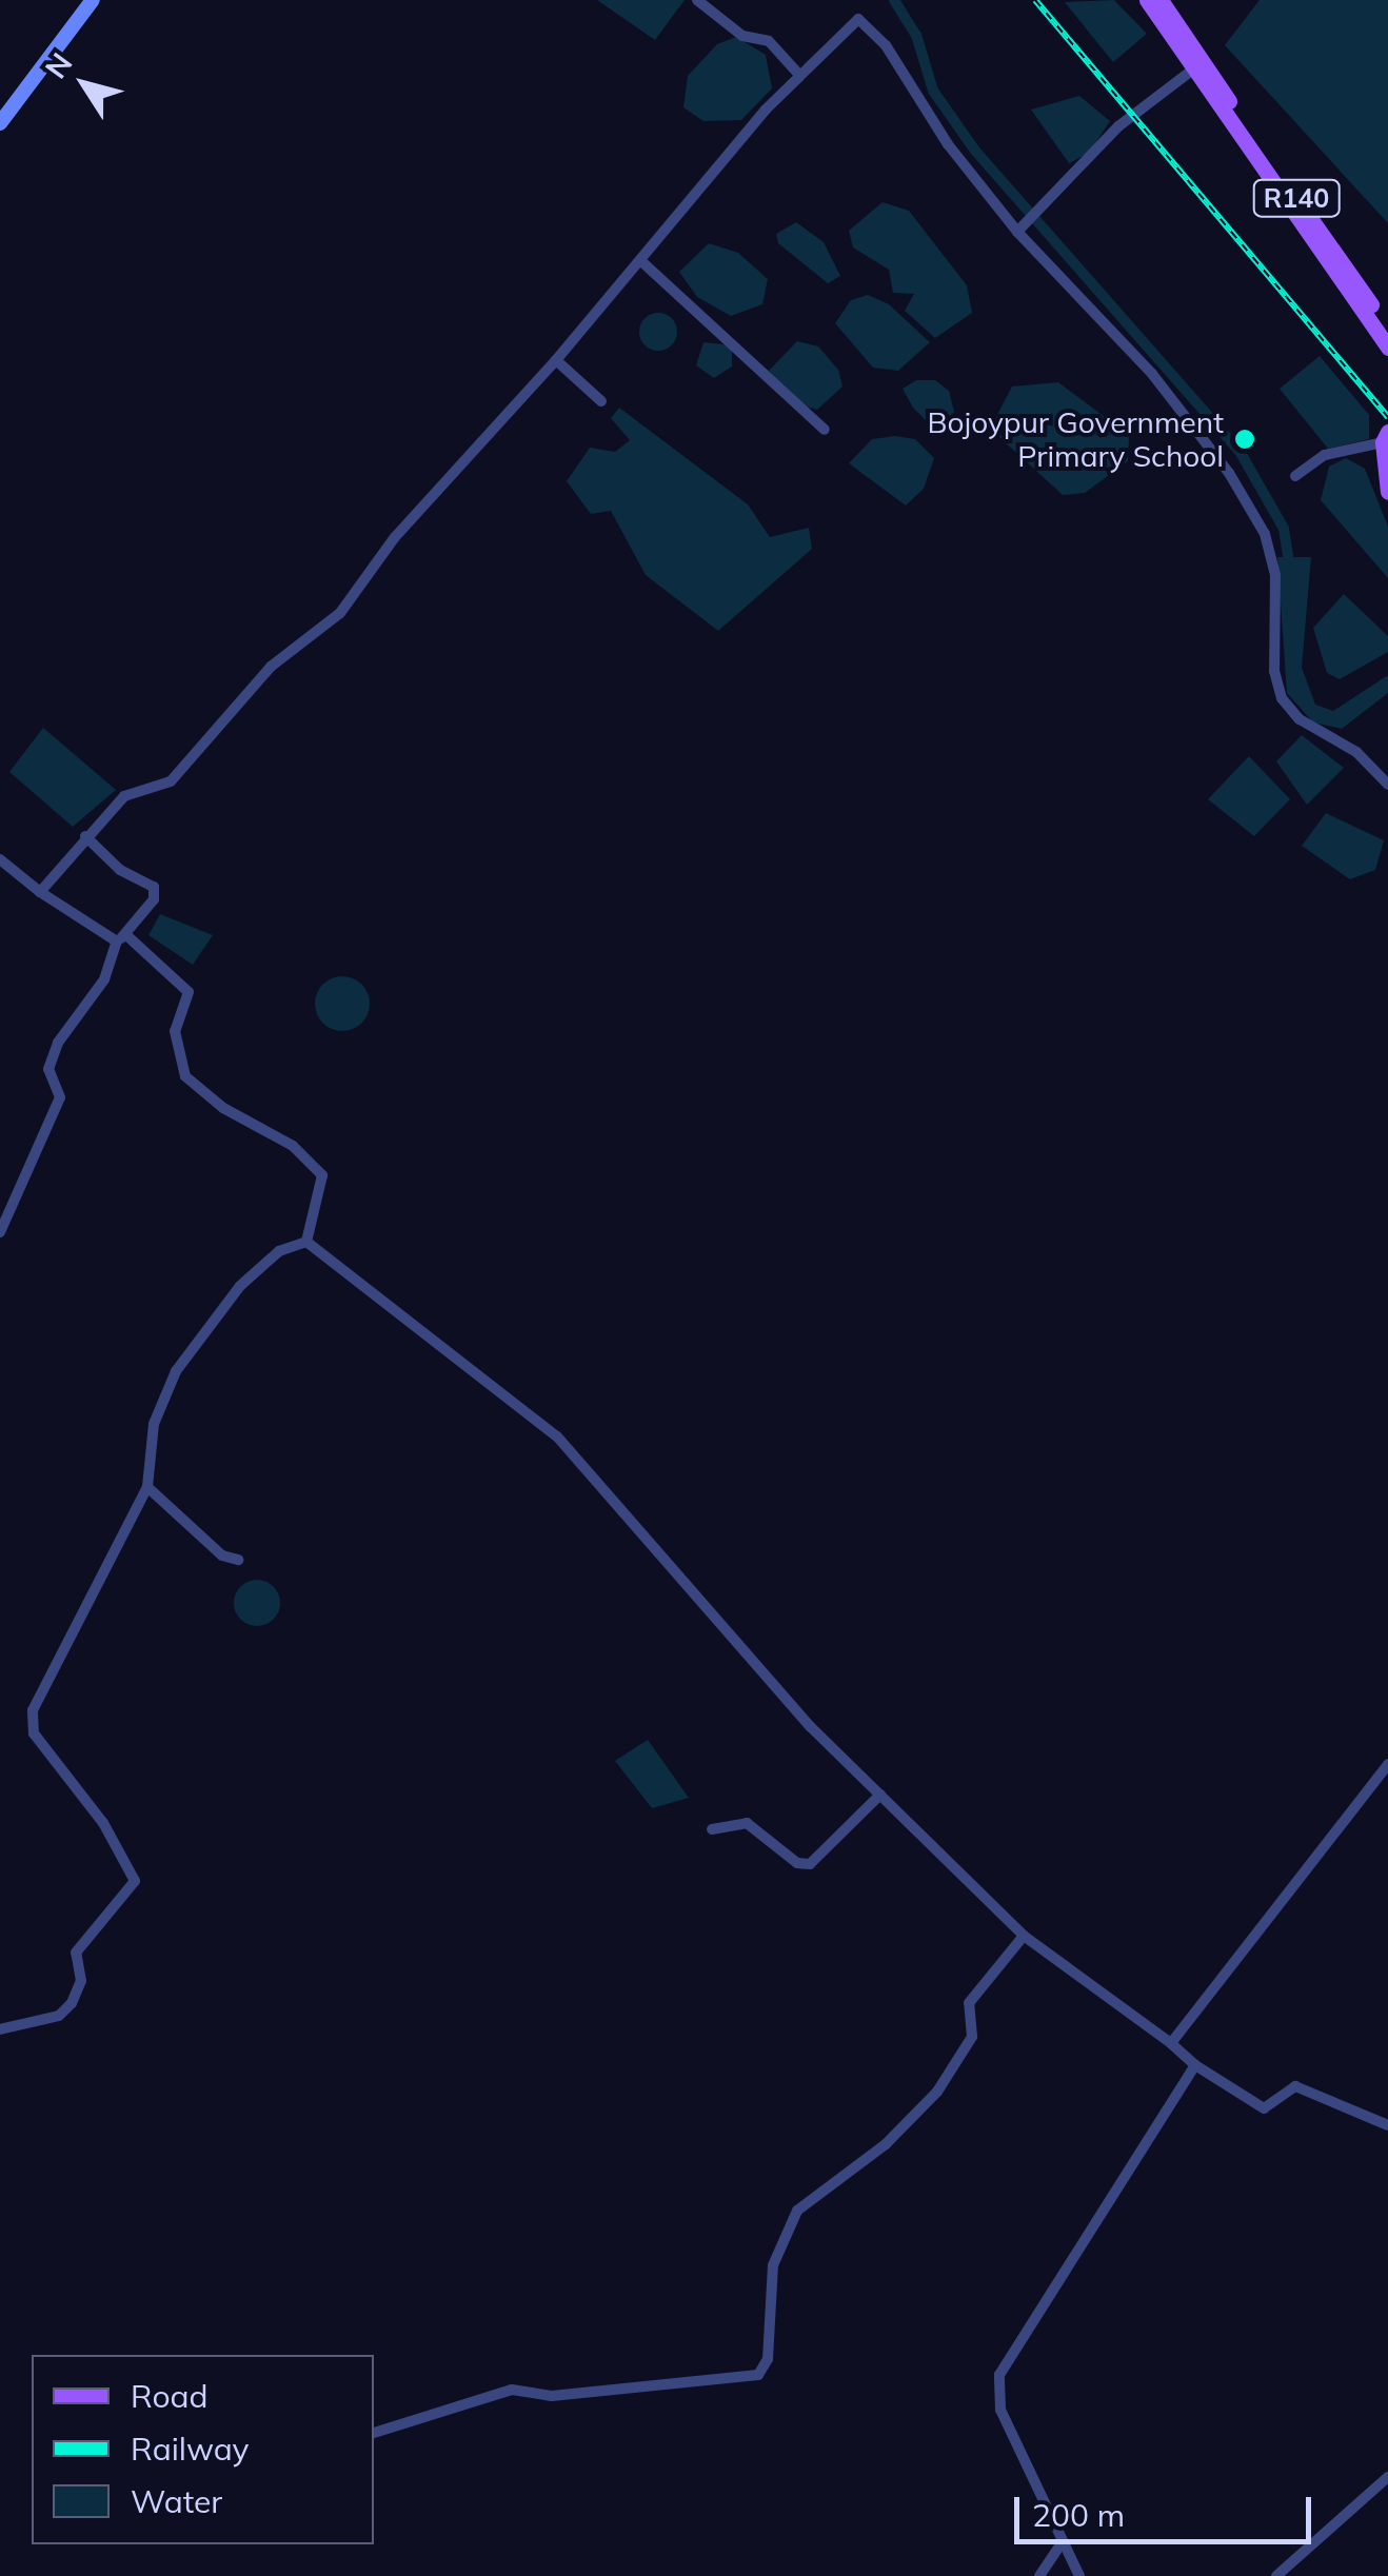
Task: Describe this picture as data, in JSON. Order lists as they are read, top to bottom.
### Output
{
  "streets": {
    "main road": ["R140"]
  },
  "places": ["Bojoypur Government Primary School"],
  "legend": ["Road", "Railway", "Water"],
  "scale_bar": "200 m",
  "north": "top left"
}
